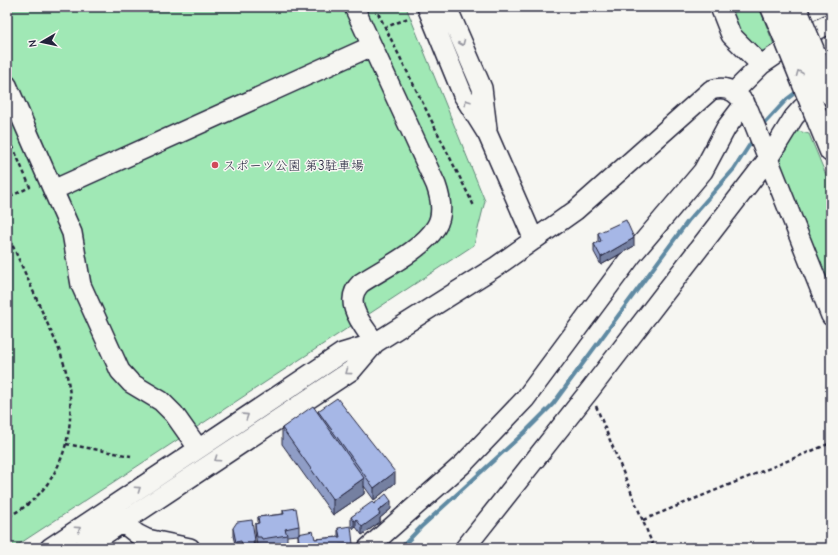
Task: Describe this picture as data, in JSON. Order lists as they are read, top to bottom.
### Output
{
  "places": ["スポーツ公園 第3駐車場"],
  "north": "left"
}
